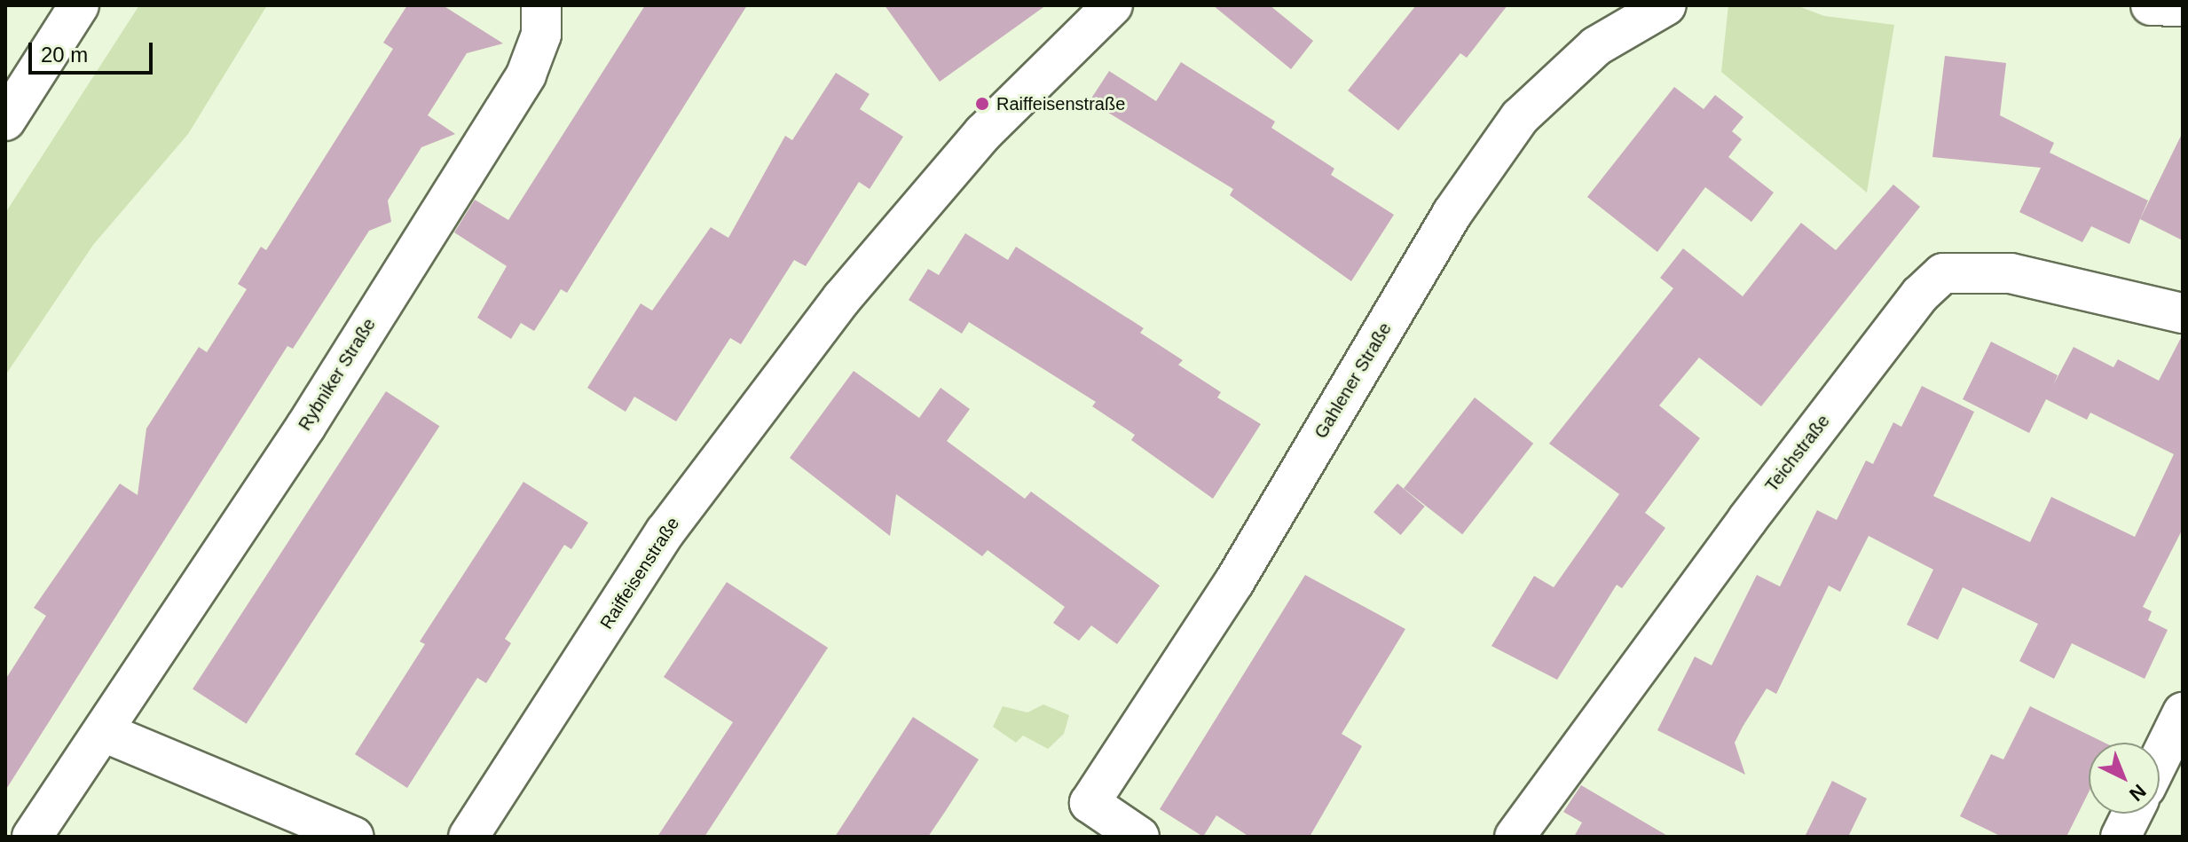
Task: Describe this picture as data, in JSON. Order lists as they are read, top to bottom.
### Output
{
  "streets": {
    "street": [
      "Rybniker Straße",
      "Gahlener Straße",
      "Teichstraße",
      "Raiffeisenstraße"
    ]
  },
  "places": ["Raiffeisenstraße"],
  "scale_bar": "20 m",
  "north": "bottom right"
}
